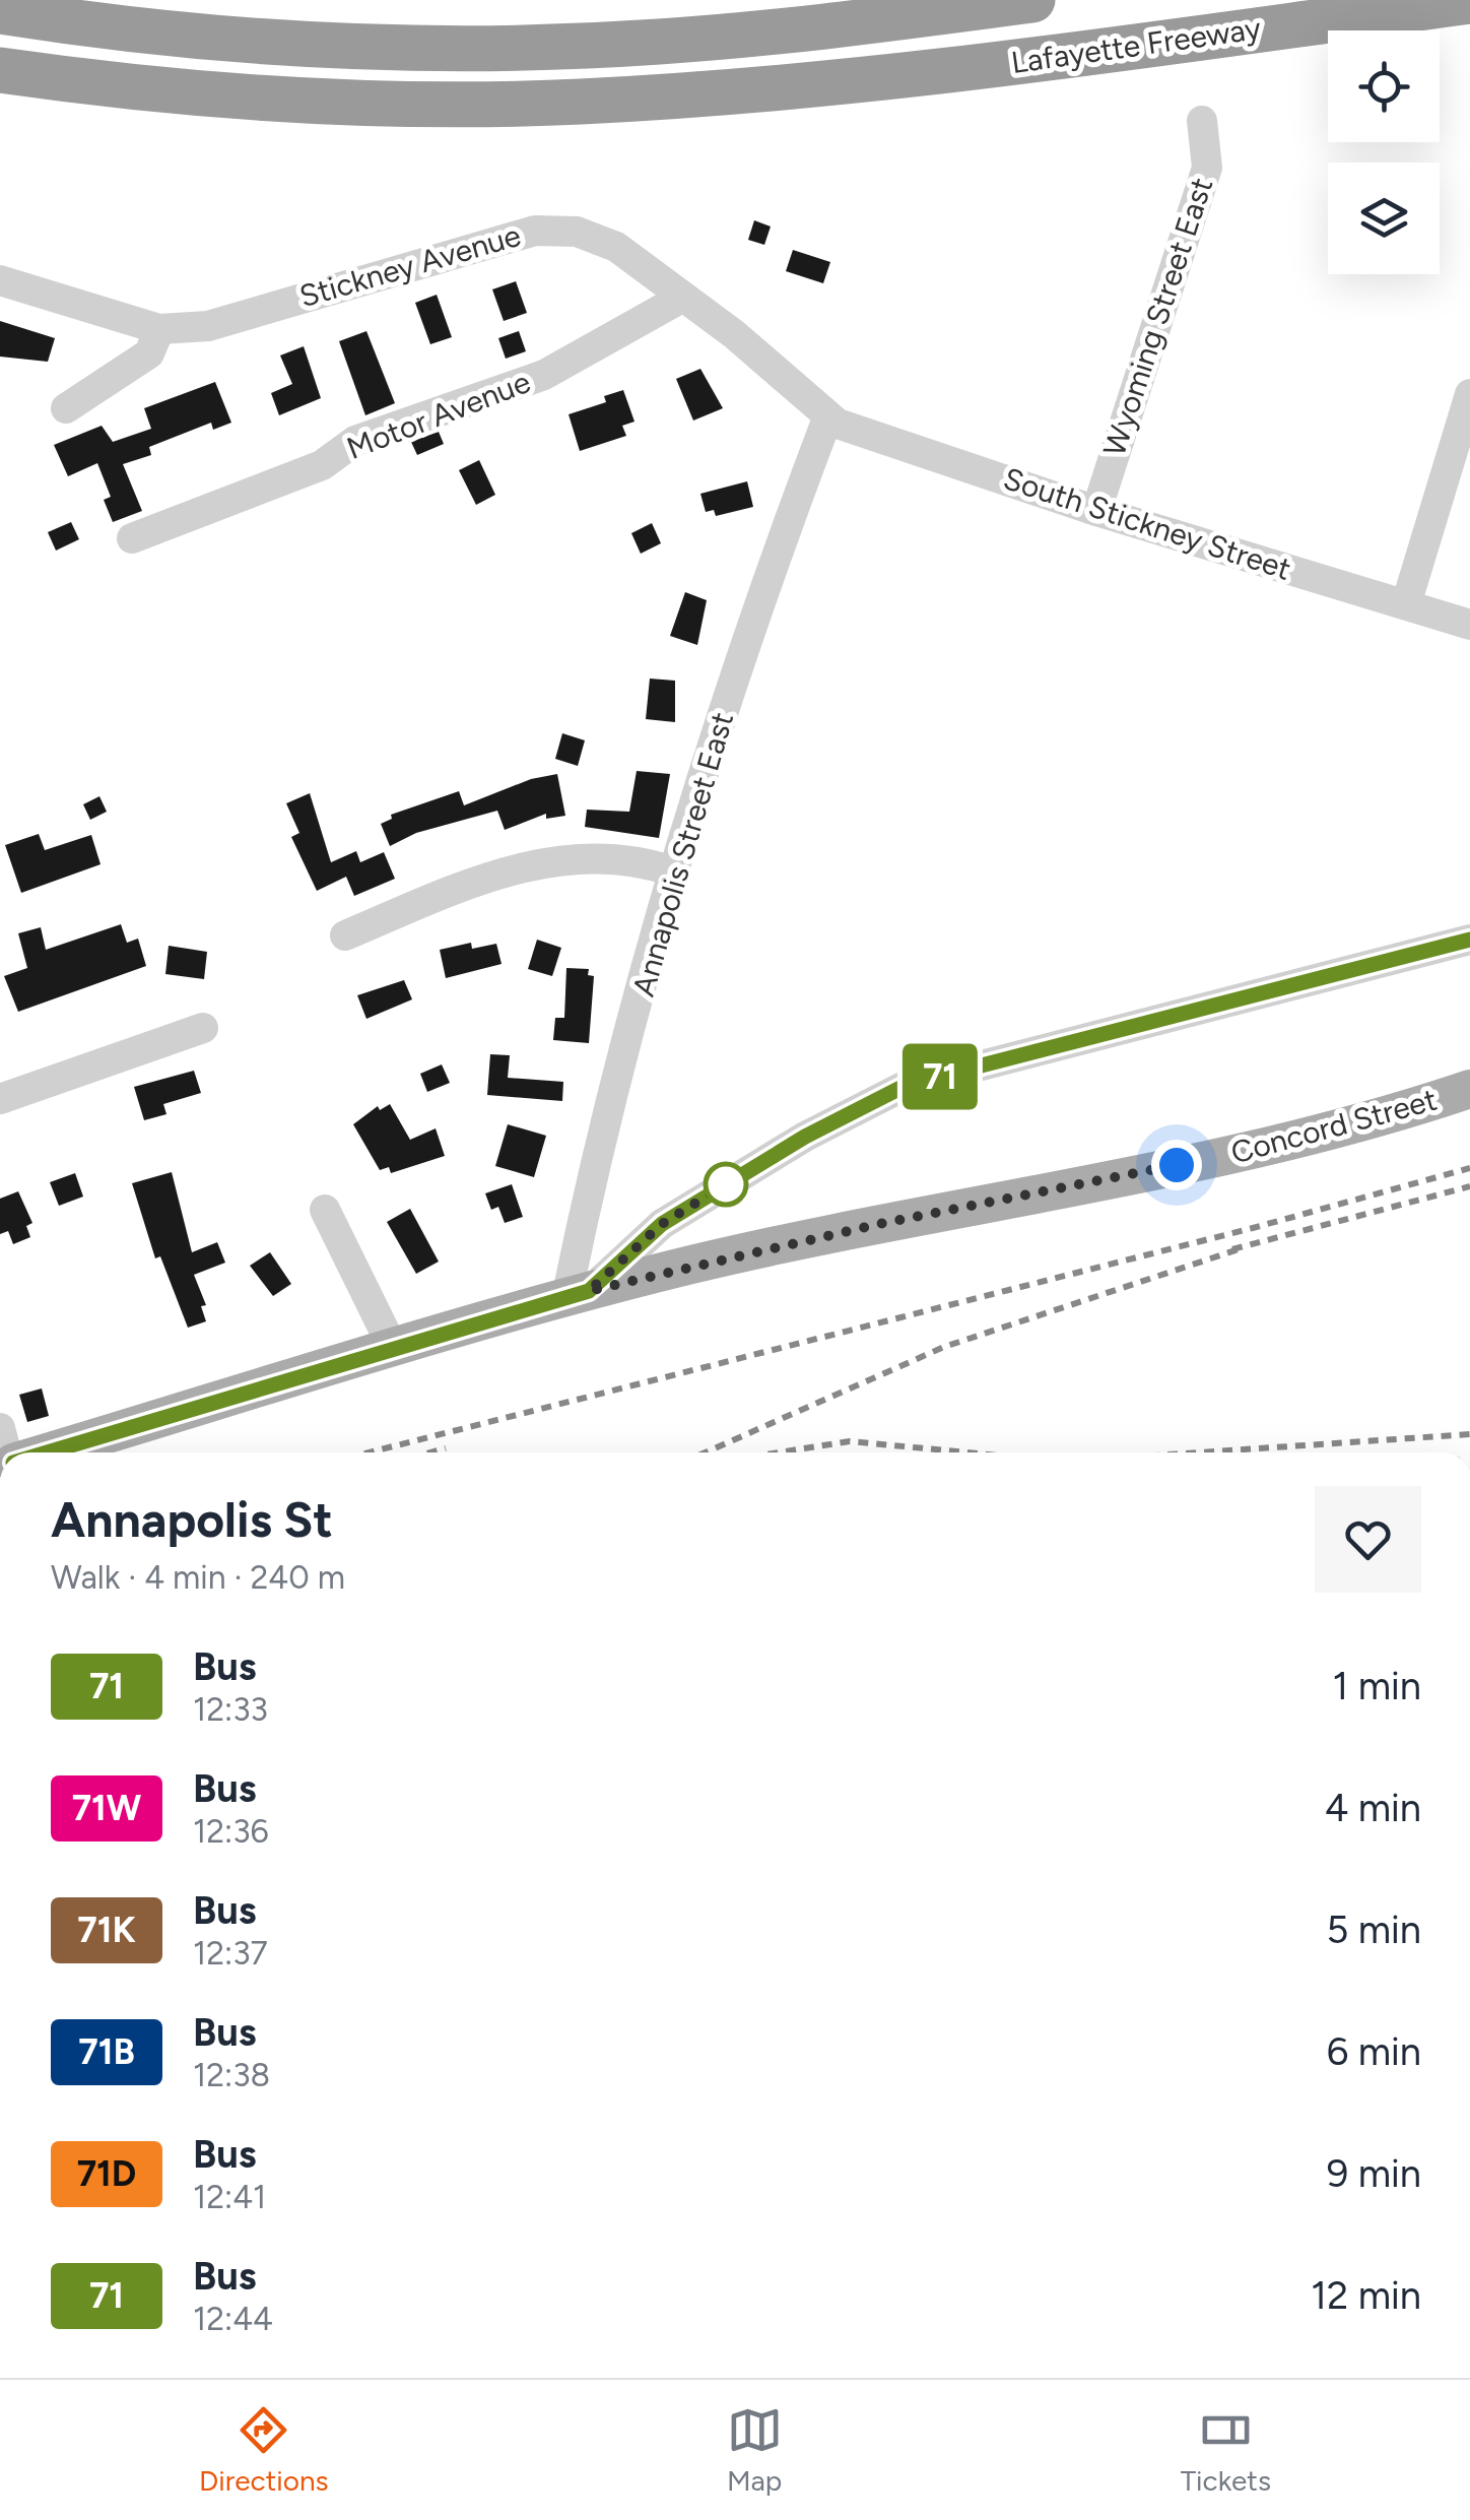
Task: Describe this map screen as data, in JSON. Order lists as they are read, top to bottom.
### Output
{
  "streets": {
    "highway": ["Lafayette Freeway"],
    "main road": ["Concord Street"],
    "street": [
      "Stickney Avenue",
      "Wyoming Street East",
      "Motor Avenue",
      "South Stickney Street",
      "Annapolis Street East"
    ]
  },
  "crossings": [
    ["Stickney Avenue", "Motor Avenue"],
    ["Stickney Avenue", "South Stickney Street"],
    ["Stickney Avenue", "Annapolis Street East"],
    ["Wyoming Street East", "South Stickney Street"],
    ["South Stickney Street", "Annapolis Street East"],
    ["Annapolis Street East", "Concord Street"]
  ],
  "lines": ["bus line 71"],
  "page": {
    "on_map": "71",
    "heading": ["Annapolis St", "Walk · 4 min · 240 m"],
    "list": [
      {
        "mark": "71",
        "name": "Bus",
        "note": "12:33",
        "value": "1 min"
      },
      {
        "mark": "71W",
        "name": "Bus",
        "note": "12:36",
        "value": "4 min"
      },
      {
        "mark": "71K",
        "name": "Bus",
        "note": "12:37",
        "value": "5 min"
      },
      {
        "mark": "71B",
        "name": "Bus",
        "note": "12:38",
        "value": "6 min"
      },
      {
        "mark": "71D",
        "name": "Bus",
        "note": "12:41",
        "value": "9 min"
      },
      {
        "mark": "71",
        "name": "Bus",
        "note": "12:44",
        "value": "12 min"
      }
    ],
    "tabs": ["Directions", "Map", "Tickets"]
  }
}
